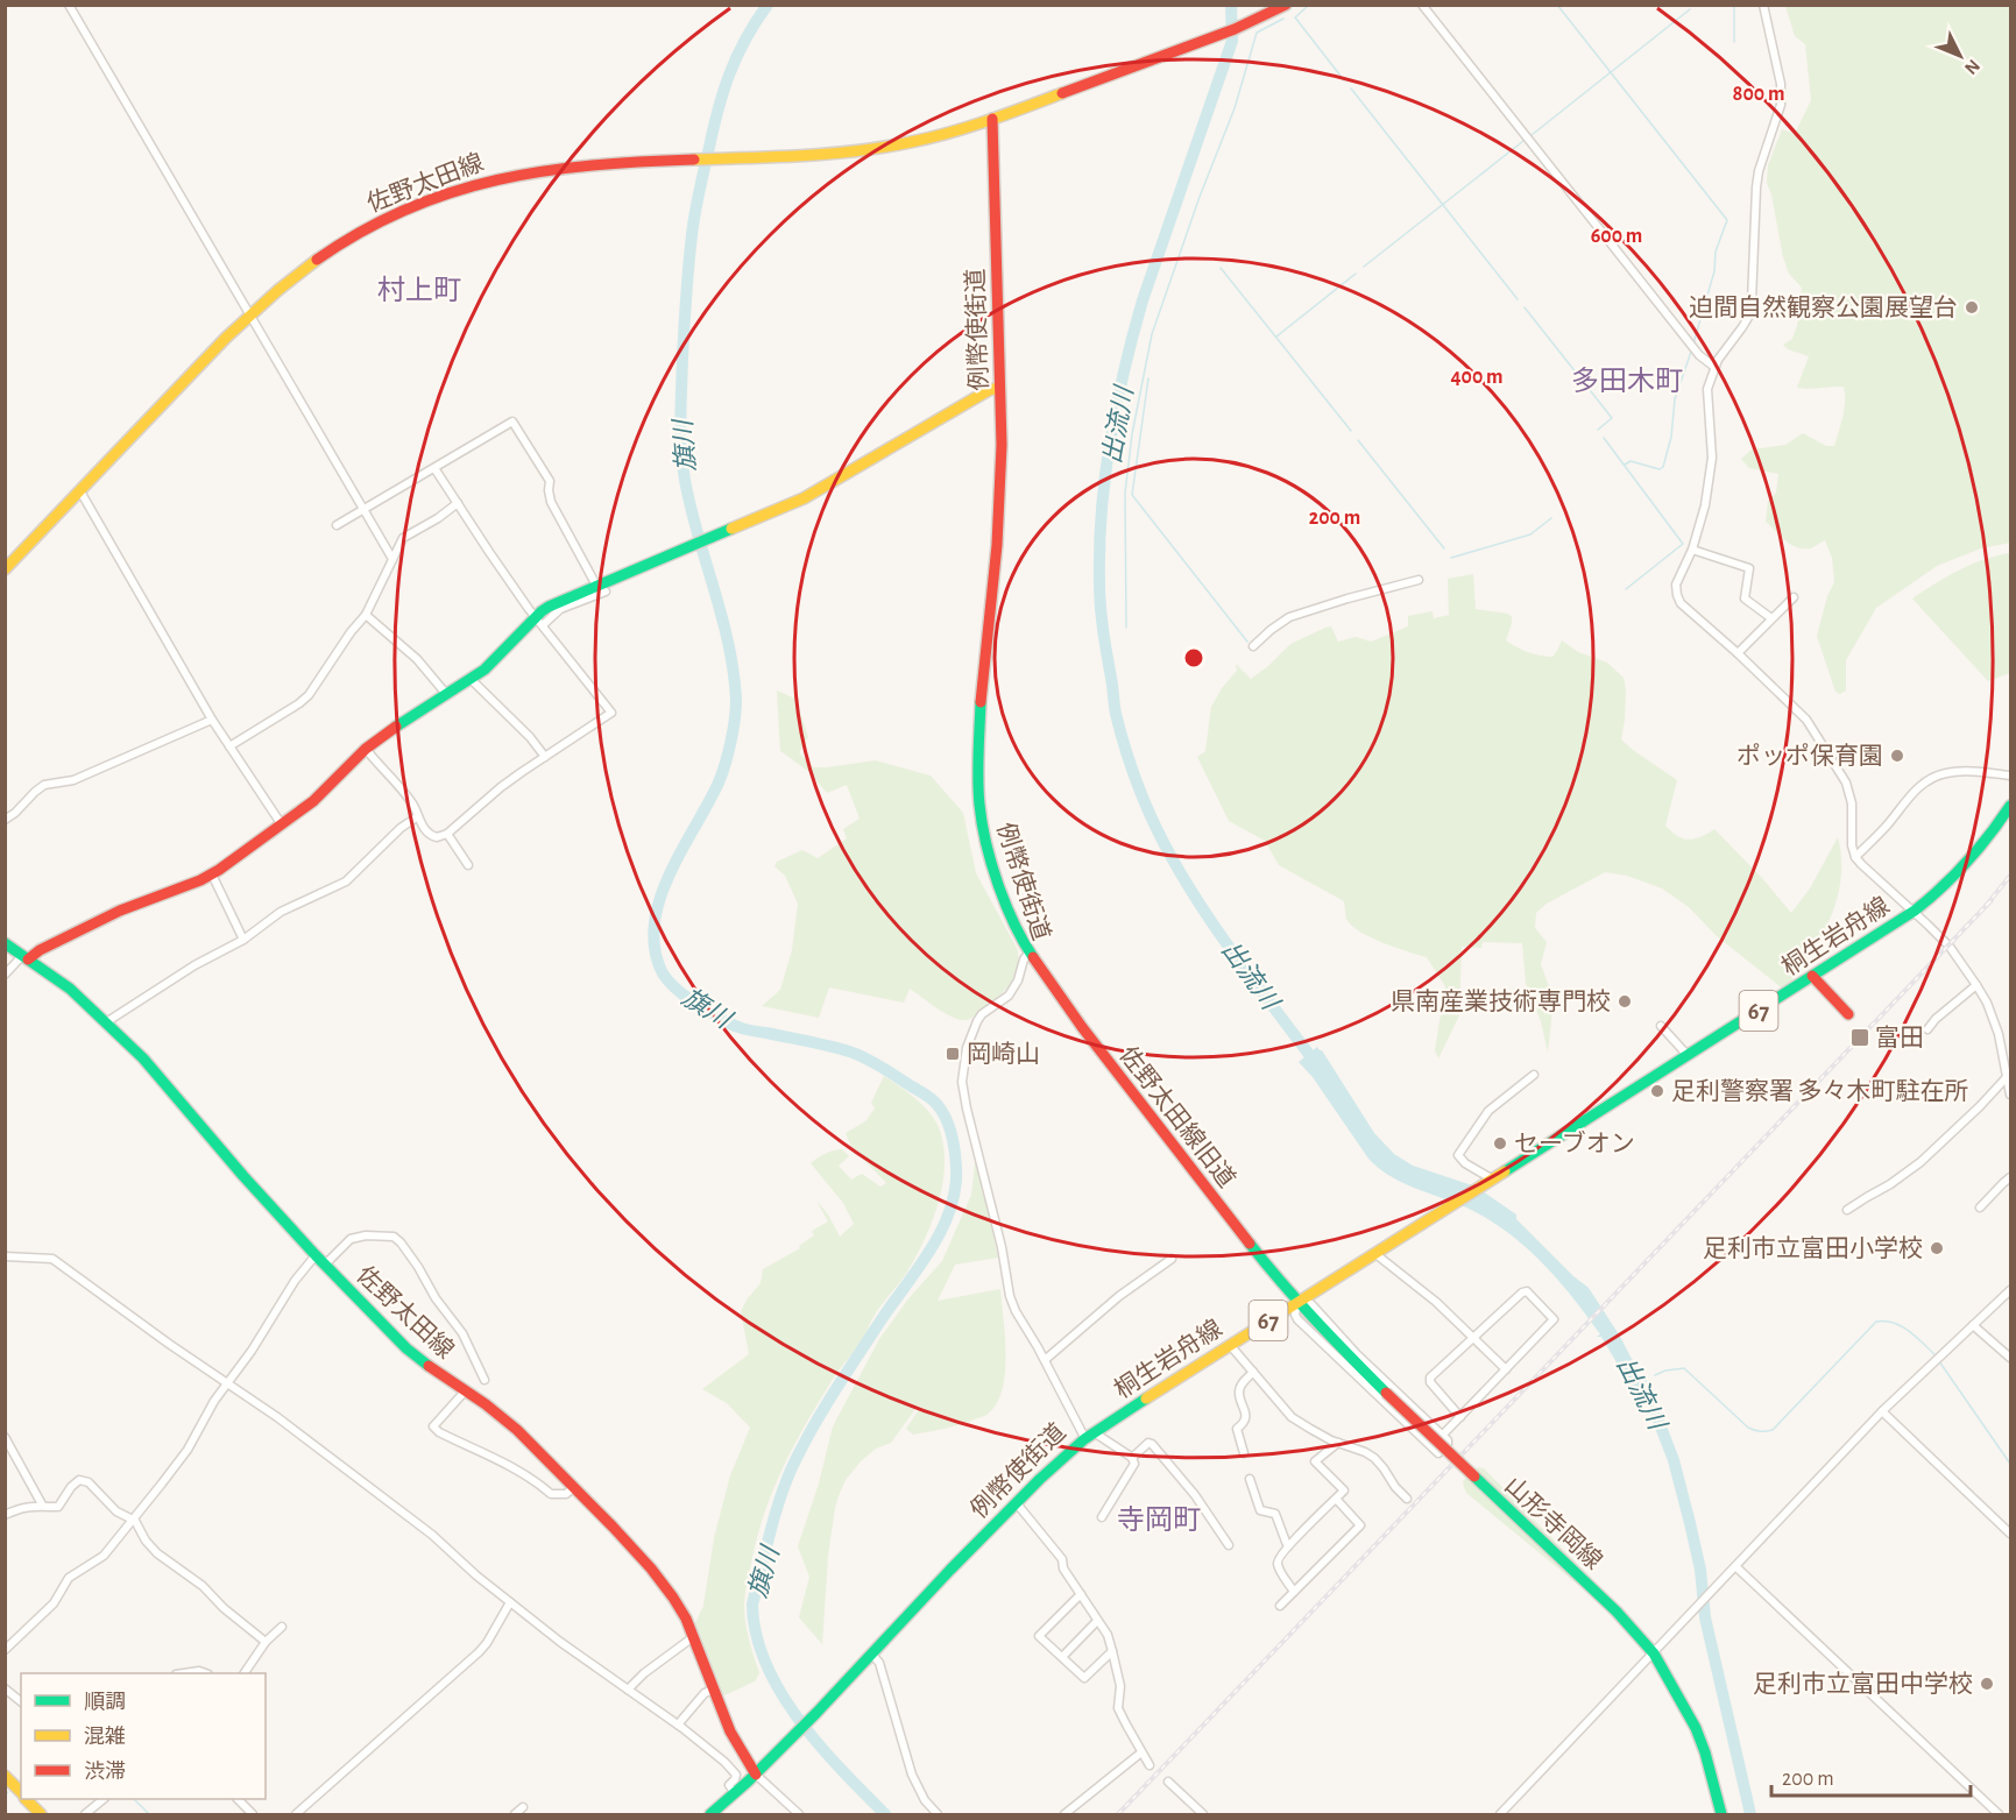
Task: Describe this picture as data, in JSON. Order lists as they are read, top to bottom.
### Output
{
  "streets": {
    "main road": [
      "佐野太田線",
      "例幣使街道",
      "桐生岩舟線",
      "67",
      "佐野太田線旧道",
      "山形寺岡線"
    ]
  },
  "crossings": [
    ["佐野太田線", "例幣使街道"],
    ["例幣使街道", "桐生岩舟線"],
    ["例幣使街道", "佐野太田線旧道"],
    ["桐生岩舟線", "佐野太田線旧道"],
    ["桐生岩舟線", "山形寺岡線"],
    ["佐野太田線旧道", "山形寺岡線"]
  ],
  "districts": ["村上町", "多田木町", "寺岡町"],
  "water": ["出流川", "旗川"],
  "places": {
    "other": [
      "迫間自然観察公園展望台",
      "ポッポ保育園",
      "県南産業技術専門校",
      "足利警察署 多々木町駐在所",
      "セーブオン",
      "足利市立富田小学校",
      "足利市立富田中学校"
    ],
    "transit": ["富田", "岡崎山"]
  },
  "legend": ["順調", "混雑", "渋滞"],
  "scale_bar": "200 m",
  "north": "bottom right",
  "rings": [
    "800 m",
    "600 m",
    "400 m",
    "200 m"
  ]
}
